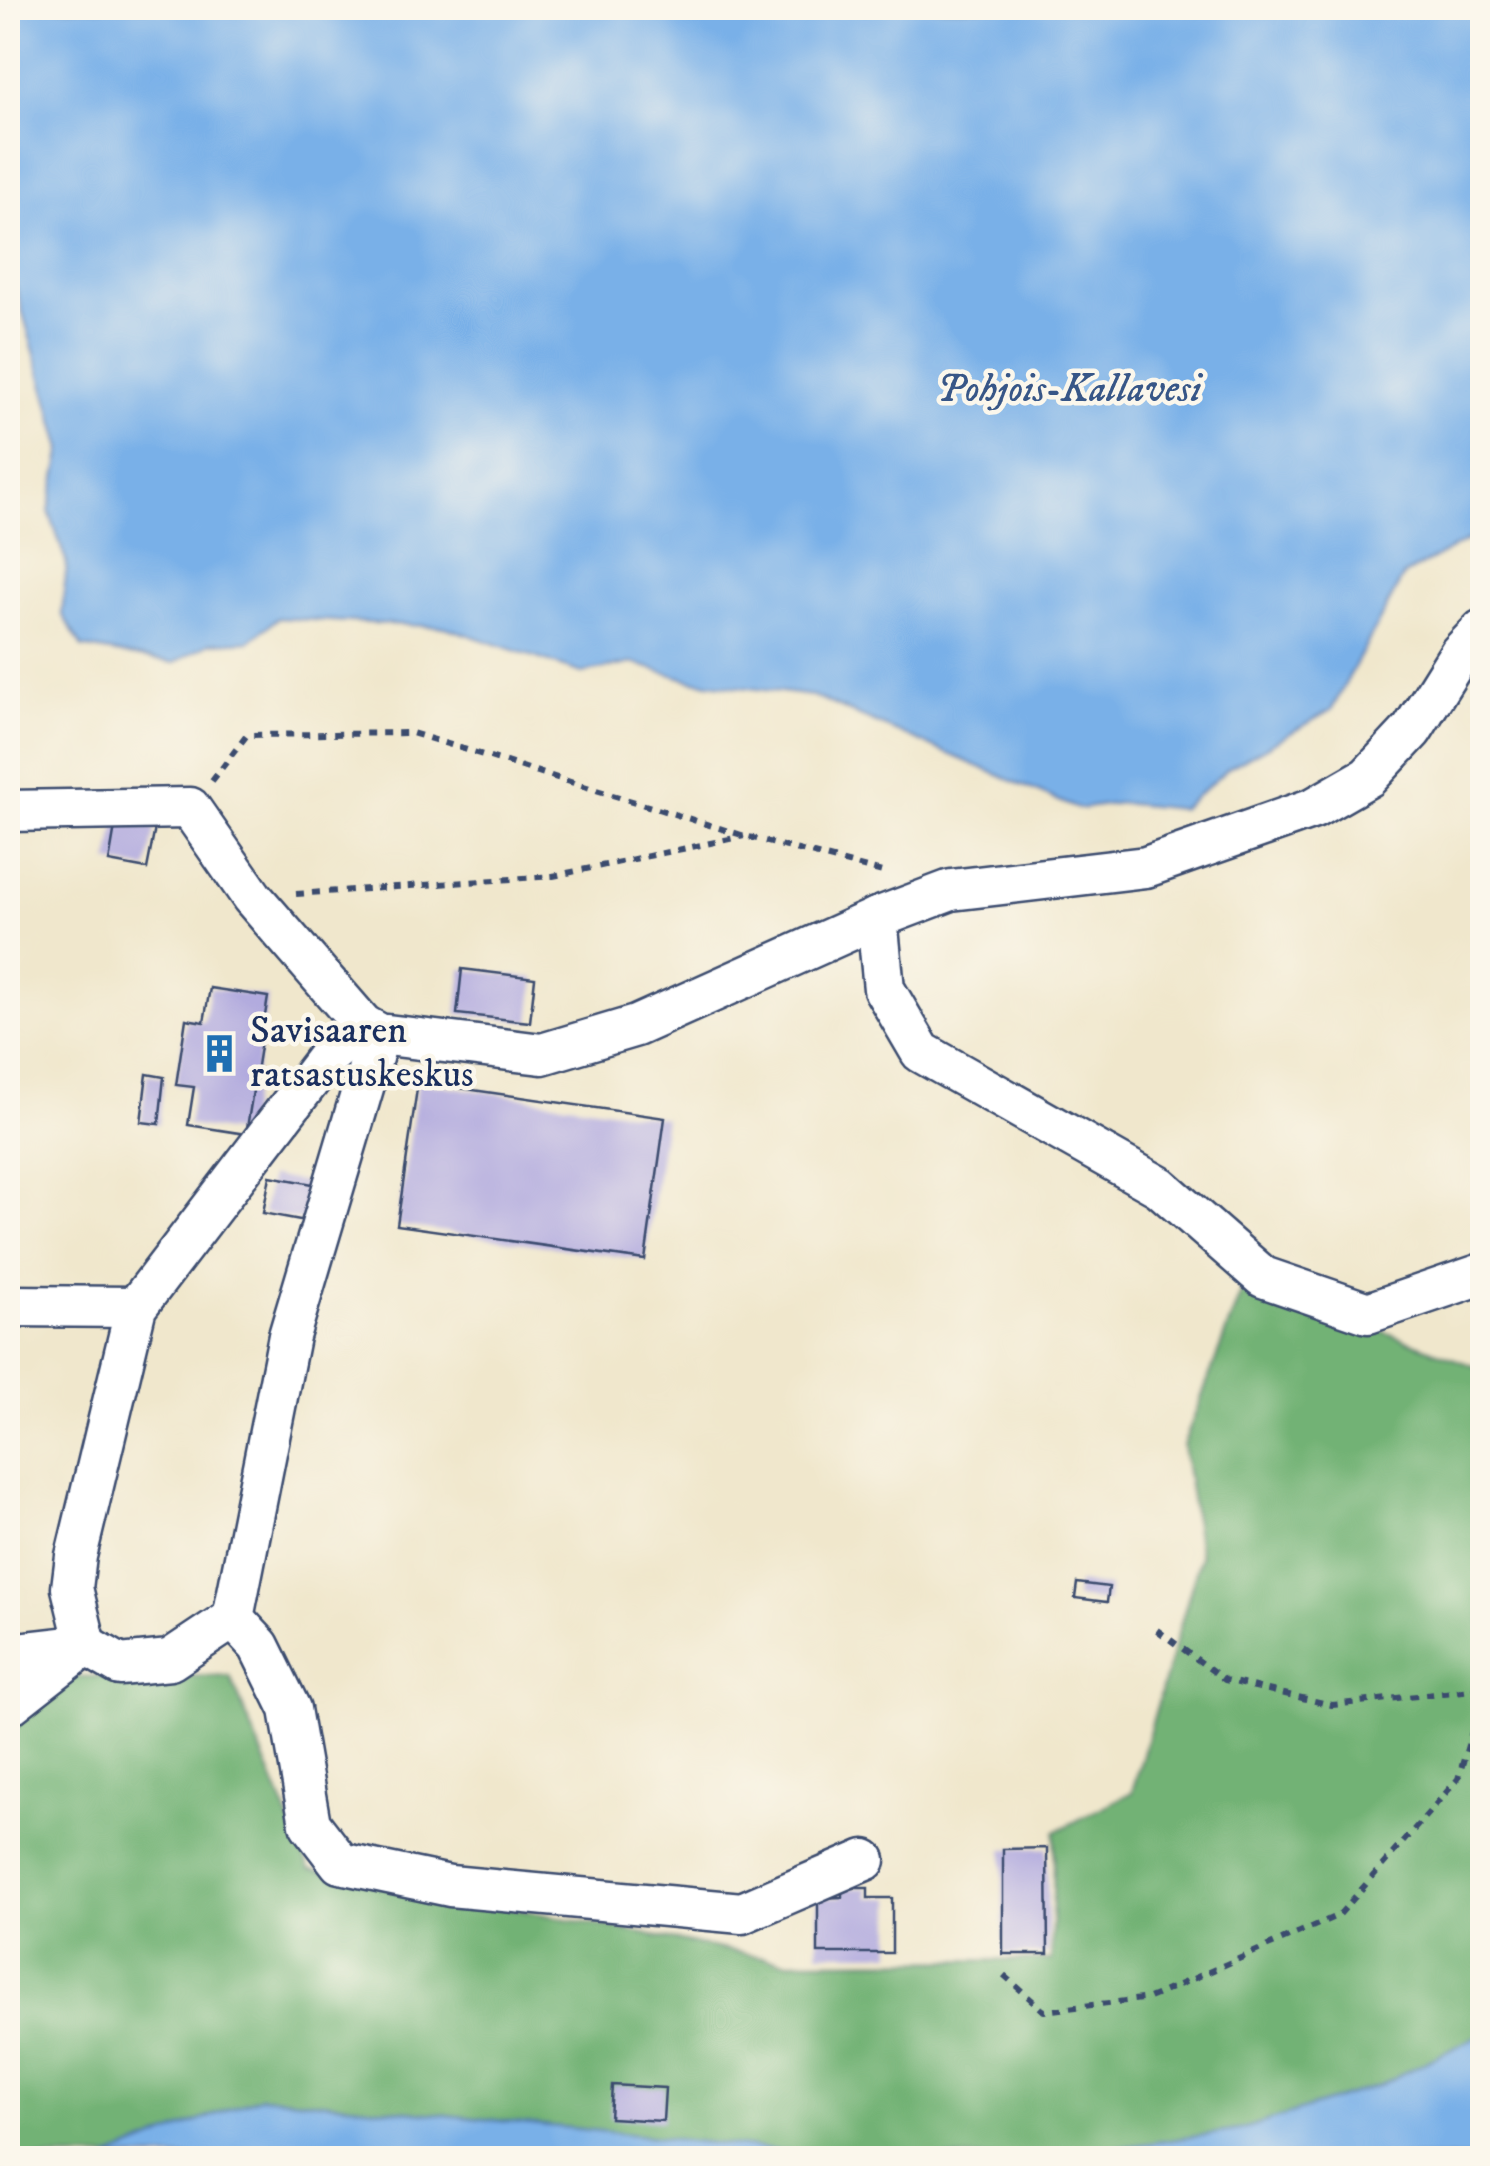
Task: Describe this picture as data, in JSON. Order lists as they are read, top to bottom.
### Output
{
  "water": ["Pohjois-Kallavesi"],
  "places": {
    "building": ["Savisaaren ratsastuskeskus"]
  }
}
